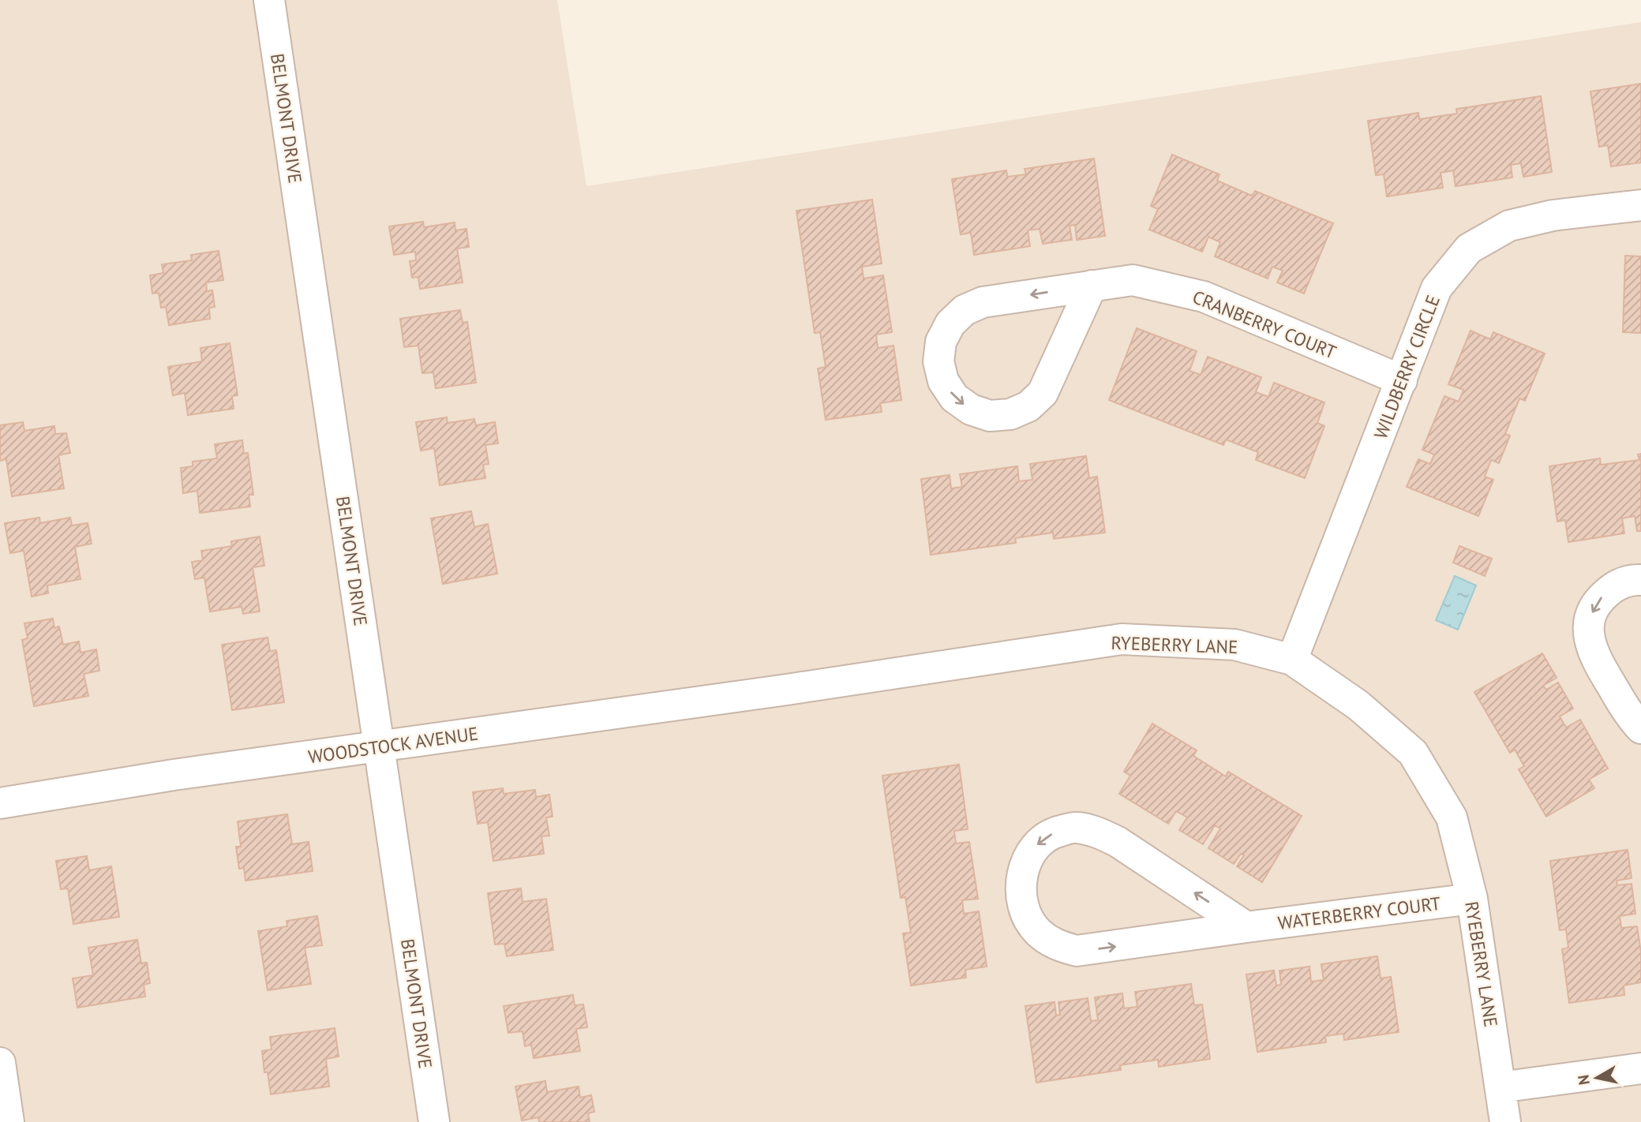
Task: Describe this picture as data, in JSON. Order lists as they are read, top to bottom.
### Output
{
  "streets": {
    "street": [
      "BELMONT DRIVE",
      "CRANBERRY COURT",
      "WILDBERRY CIRCLE",
      "RYEBERRY LANE",
      "WOODSTOCK AVENUE",
      "WATERBERRY COURT"
    ]
  },
  "crossings": [
    ["BELMONT DRIVE", "WOODSTOCK AVENUE"],
    ["CRANBERRY COURT", "WILDBERRY CIRCLE"],
    ["WILDBERRY CIRCLE", "RYEBERRY LANE"],
    ["RYEBERRY LANE", "WOODSTOCK AVENUE"],
    ["RYEBERRY LANE", "WATERBERRY COURT"]
  ],
  "north": "left"
}
